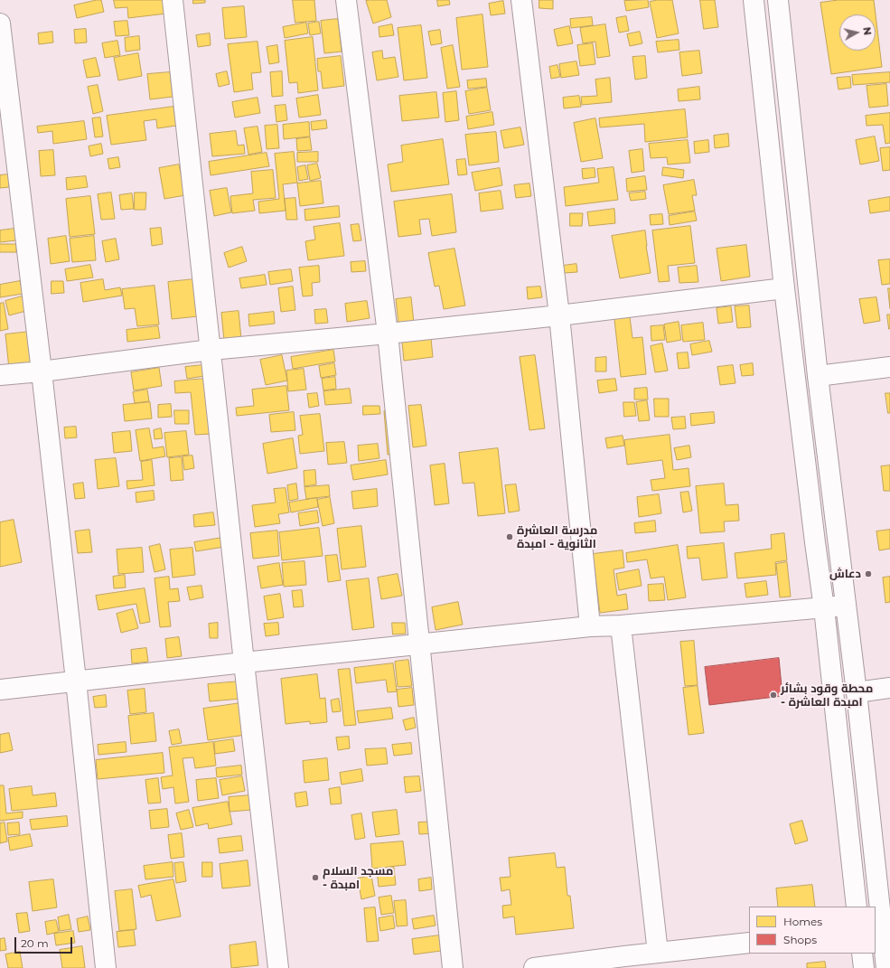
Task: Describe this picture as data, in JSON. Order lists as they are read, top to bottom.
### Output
{
  "places": [
    "مدرسة العاشرة الثانوية - امبدة",
    "دعاش",
    "محطة وقود بشائر - امبدة العاشرة",
    "مسجد السلام - امبدة"
  ],
  "legend": ["Homes", "Shops"],
  "scale_bar": "20 m",
  "north": "right"
}
